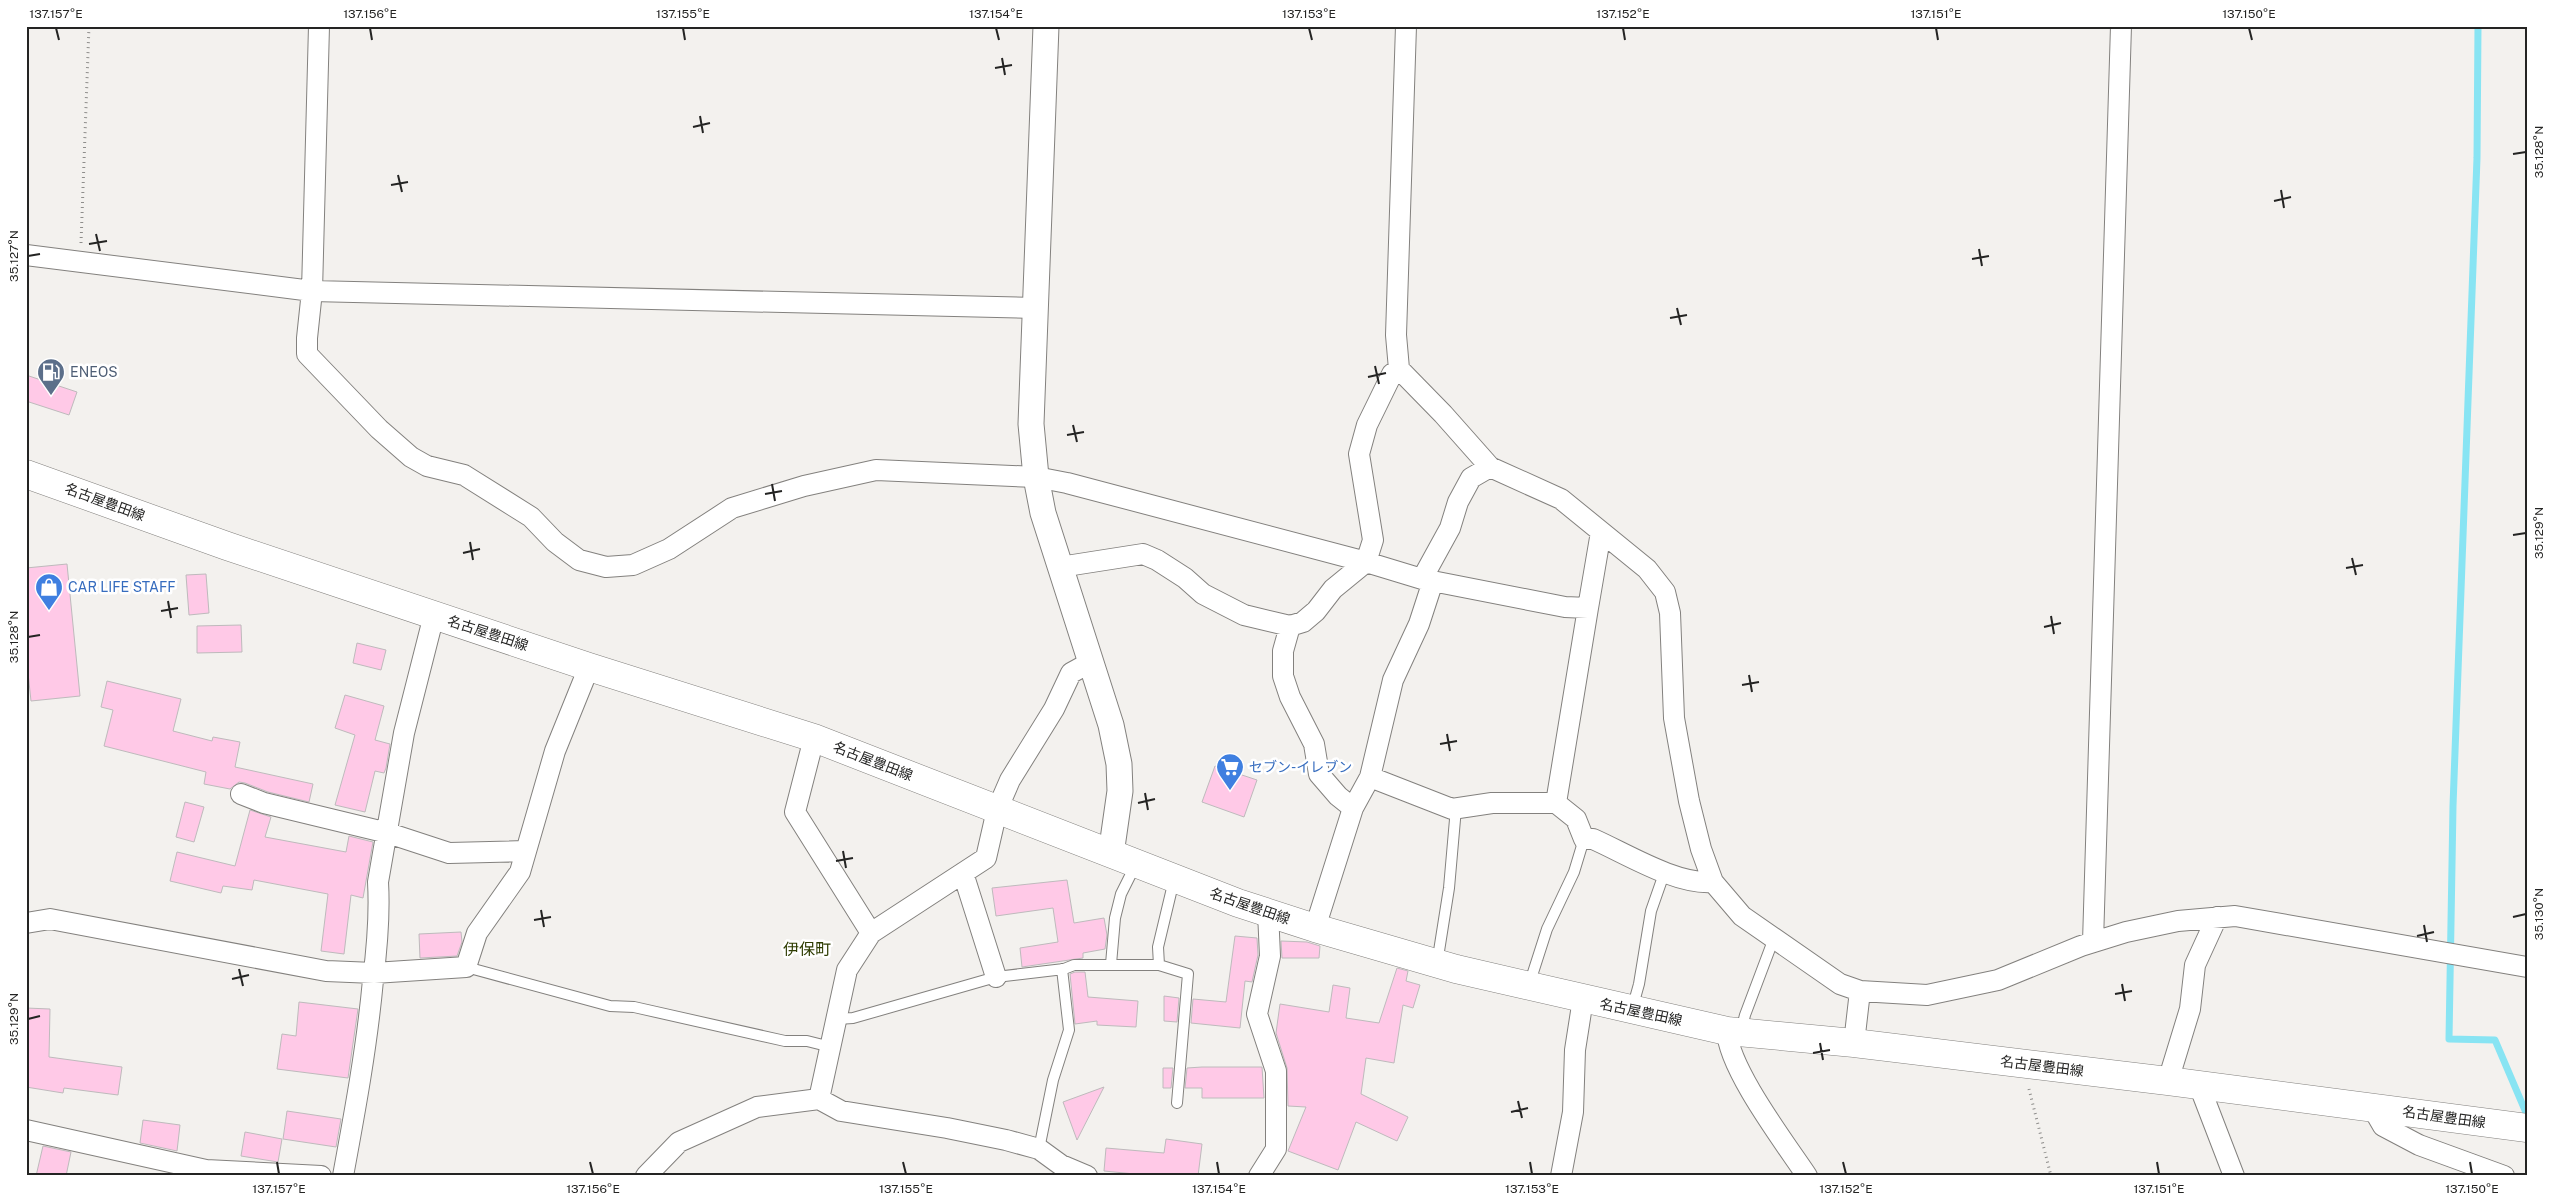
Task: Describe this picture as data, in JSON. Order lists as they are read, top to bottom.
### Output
{
  "streets": {
    "main road": ["名古屋豊田線"]
  },
  "districts": ["伊保町"],
  "places": {
    "fuel station": ["ENEOS"],
    "shop": ["CAR LIFE STAFF"],
    "supermarket": ["セブン-イレブン"]
  },
  "coordinates": [
    "137.157°E",
    "137.156°E",
    "137.155°E",
    "137.154°E",
    "137.153°E",
    "137.152°E",
    "137.151°E",
    "137.150°E",
    "35.128°N",
    "35.127°N",
    "35.129°N",
    "35.130°N"
  ]
}
